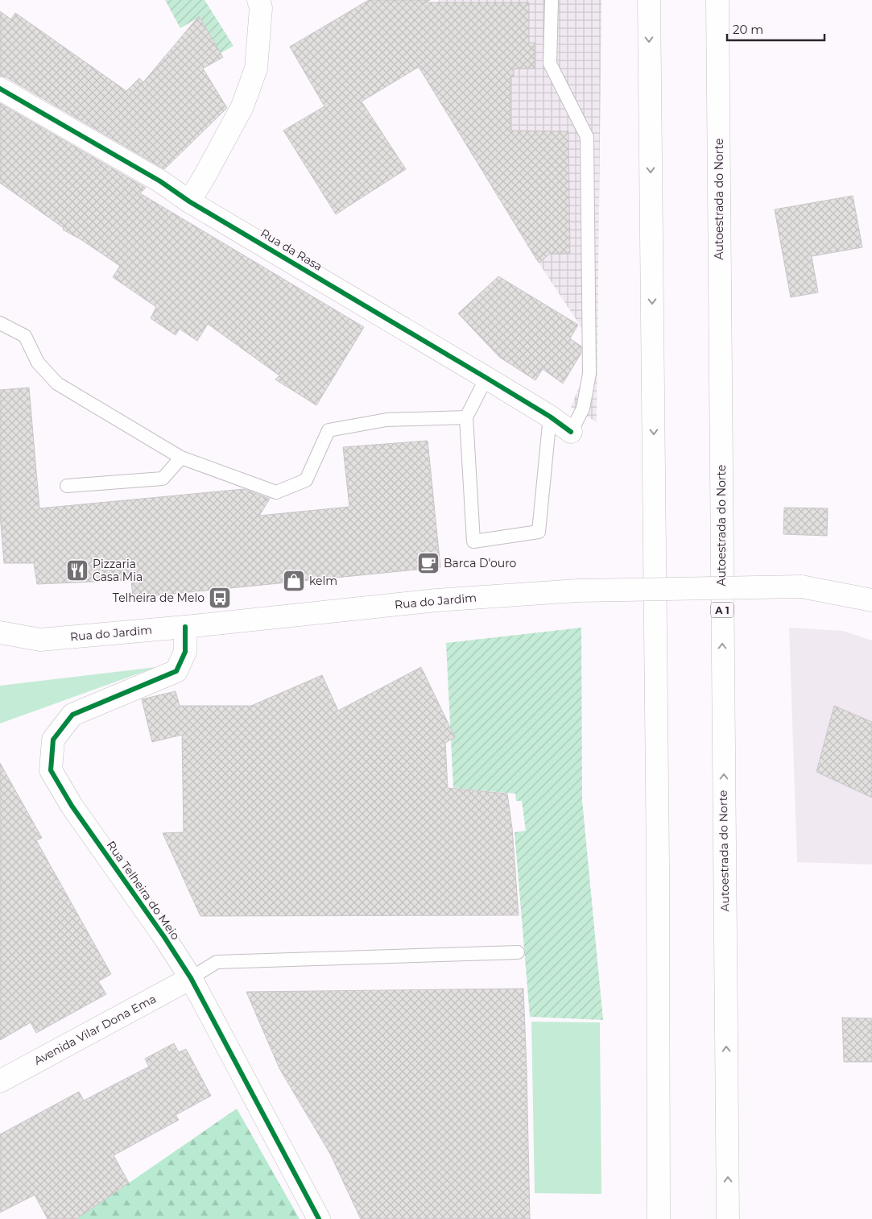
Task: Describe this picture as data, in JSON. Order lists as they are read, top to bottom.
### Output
{
  "streets": {
    "main road": [
      "Autoestrada do Norte",
      "Rua da Rasa",
      "Rua do Jardim",
      "A 1",
      "Rua Telheira do Meio",
      "Avenida Vilar Dona Ema"
    ]
  },
  "crossings": [
    ["Rua do Jardim", "Rua Telheira do Meio"],
    ["Rua Telheira do Meio", "Avenida Vilar Dona Ema"]
  ],
  "places": {
    "cafe": ["Barca D'ouro"],
    "restaurant": ["Pizzaria Casa Mia"],
    "shop": ["kelm"],
    "bus stop": ["Telheira de Melo"]
  },
  "scale_bar": "20 m"
}
